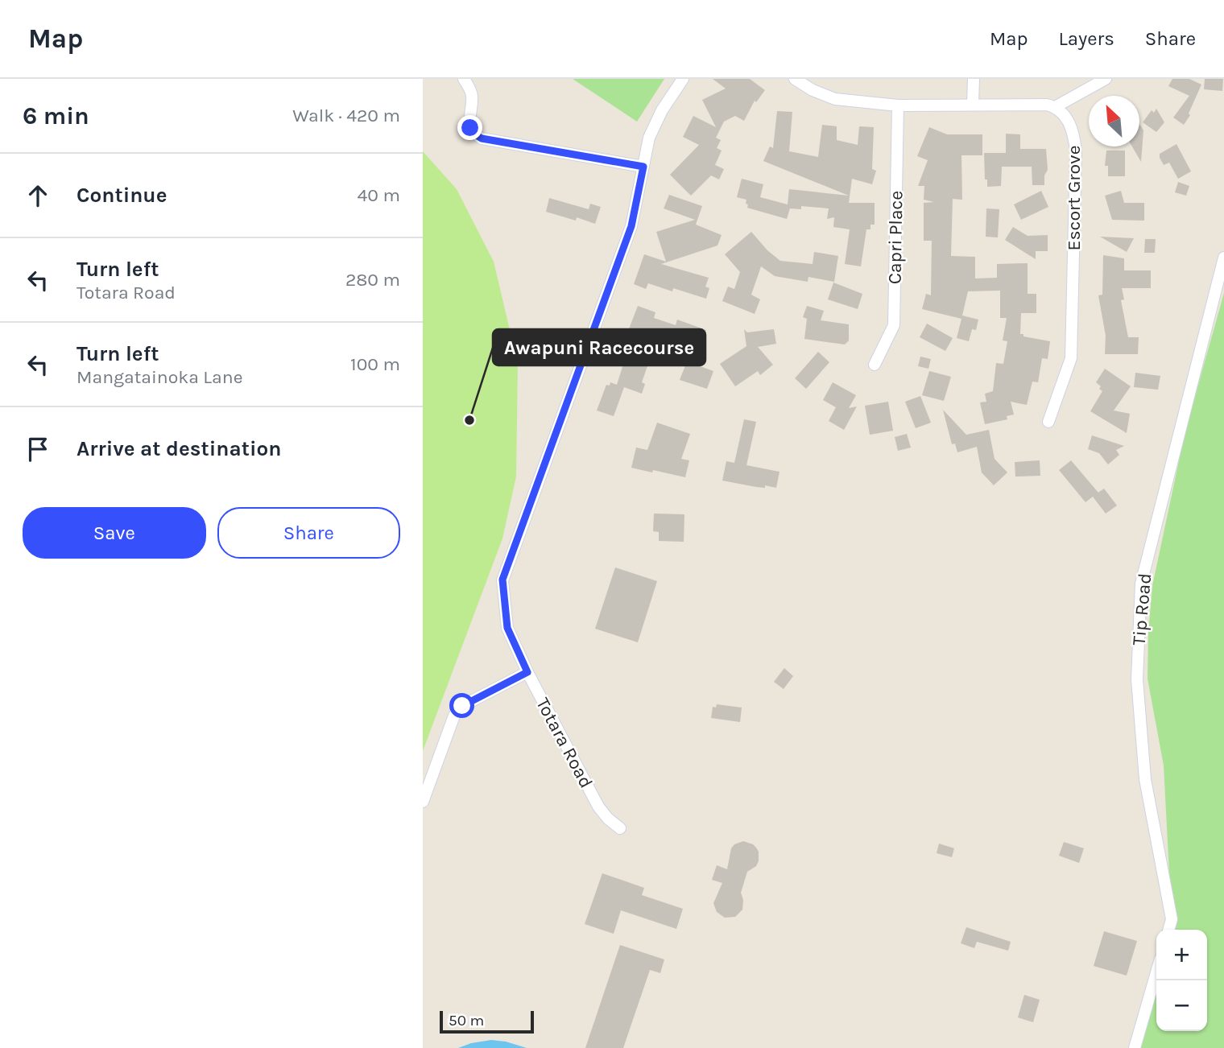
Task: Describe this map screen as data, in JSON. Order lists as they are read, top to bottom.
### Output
{
  "streets": {
    "street": [
      "Escort Grove",
      "Capri Place",
      "Tip Road",
      "Totara Road"
    ]
  },
  "places": ["Awapuni Racecourse"],
  "scale_bar": "50 m",
  "north": "top left",
  "page": {
    "header": "Map",
    "nav": ["Map", "Layers", "Share"],
    "heading": ["6 min", "Walk · 420 m"],
    "list": [
      ["Continue", "40 m"],
      ["Turn left", "Totara Road", "280 m"],
      ["Turn left", "Mangatainoka Lane", "100 m"],
      "Arrive at destination"
    ],
    "buttons": ["Save", "Share"],
    "map_buttons": ["+", "−"],
    "scale": "50 m"
  }
}
